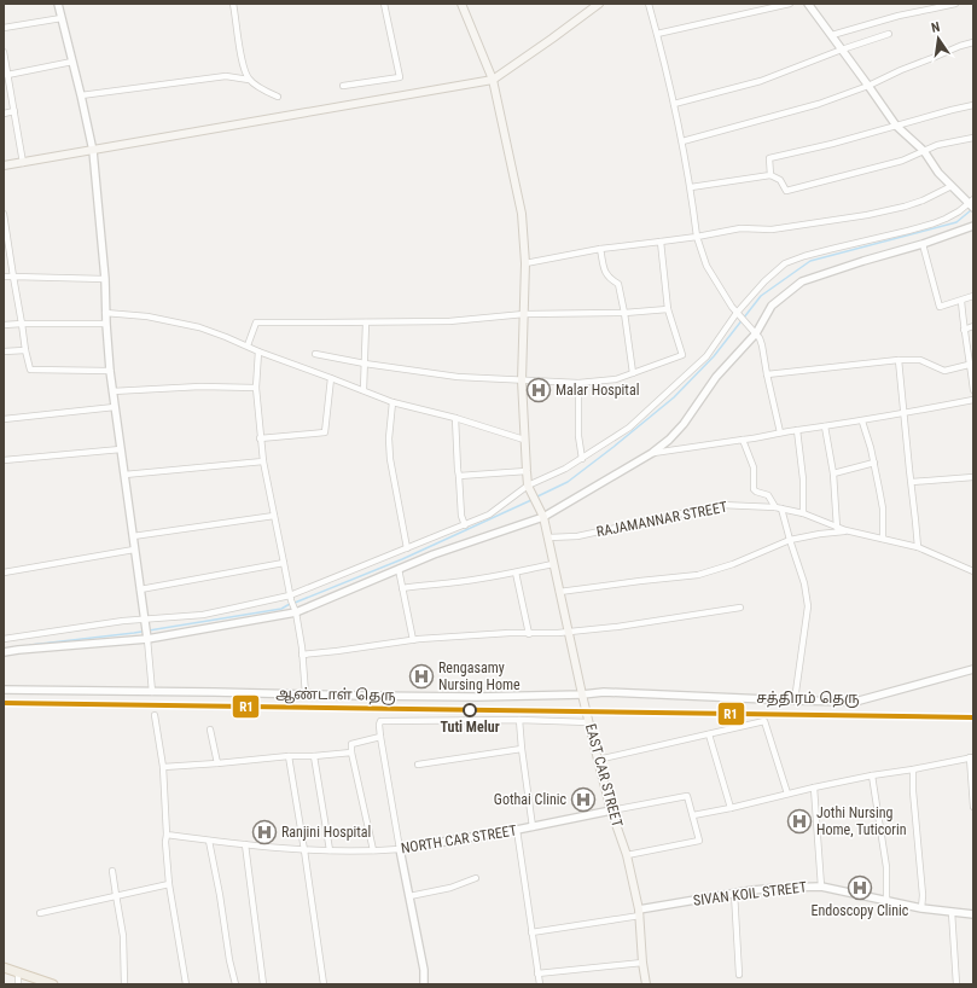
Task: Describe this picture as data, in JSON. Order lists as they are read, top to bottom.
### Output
{
  "streets": {
    "main road": ["EAST CAR STREET"],
    "street": [
      "RAJAMANNAR STREET",
      "ஆண்டாள் தெரு",
      "சத்திரம் தெரு",
      "NORTH CAR STREET",
      "SIVAN KOIL STREET"
    ]
  },
  "crossings": [
    ["RAJAMANNAR STREET", "EAST CAR STREET"],
    ["ஆண்டாள் தெரு", "சத்திரம் தெரு"],
    ["ஆண்டாள் தெரு", "EAST CAR STREET"],
    ["சத்திரம் தெரு", "EAST CAR STREET"],
    ["EAST CAR STREET", "NORTH CAR STREET"],
    ["EAST CAR STREET", "SIVAN KOIL STREET"]
  ],
  "places": {
    "hospital": [
      "Malar Hospital",
      "Rengasamy Nursing Home",
      "Gothai Clinic",
      "Jothi Nursing Home, Tuticorin",
      "Ranjini Hospital",
      "Endoscopy Clinic"
    ],
    "other": ["Tuti Melur"]
  },
  "lines": ["transit line R1"],
  "north": "top"
}
